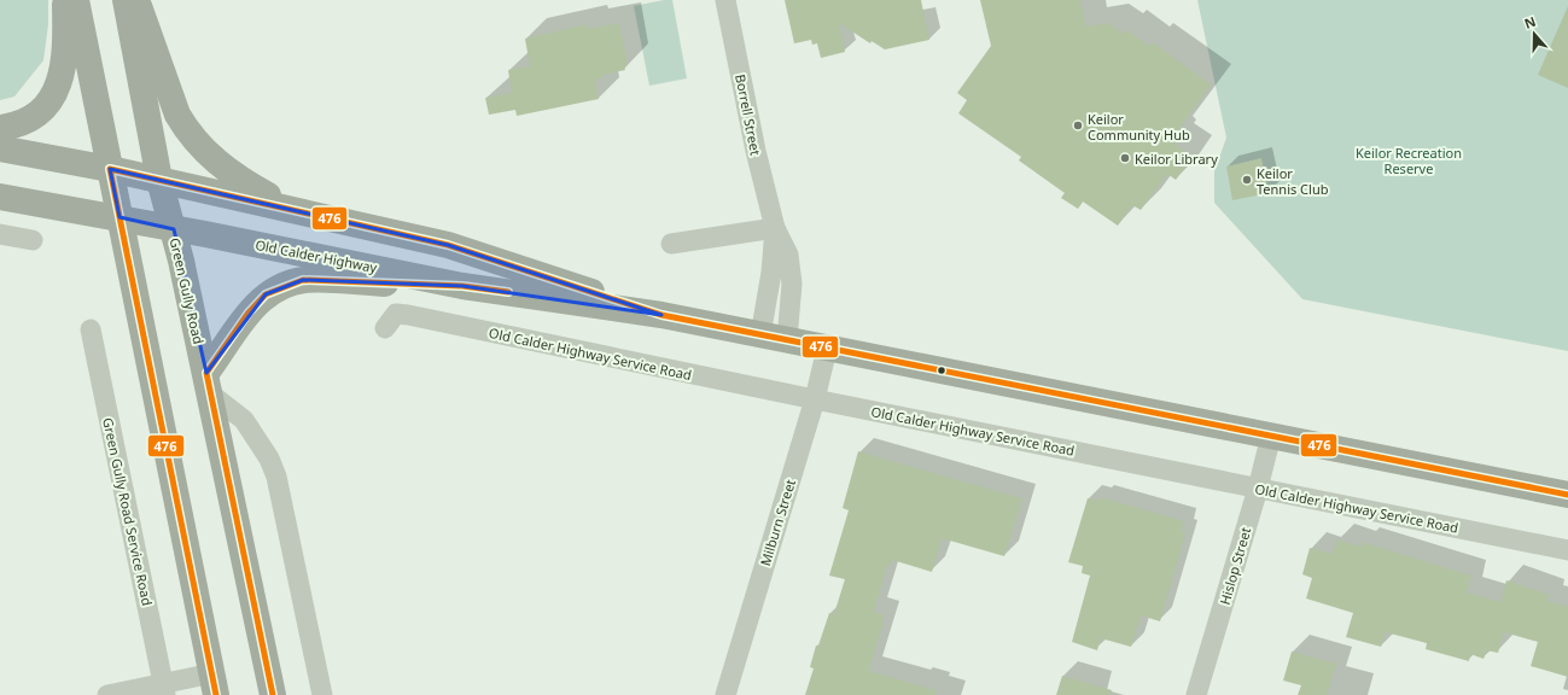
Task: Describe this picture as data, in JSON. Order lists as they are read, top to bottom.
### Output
{
  "streets": {
    "main road": ["Old Calder Highway", "Green Gully Road"],
    "street": [
      "Borrell Street",
      "Old Calder Highway Service Road",
      "Green Gully Road Service Road",
      "Milburn Street",
      "Hislop Street"
    ]
  },
  "crossings": [
    ["Borrell Street", "Old Calder Highway"],
    ["Old Calder Highway", "Green Gully Road"],
    ["Old Calder Highway", "Milburn Street"],
    ["Old Calder Highway", "Hislop Street"],
    ["Old Calder Highway Service Road", "Milburn Street"],
    ["Old Calder Highway Service Road", "Hislop Street"]
  ],
  "parks": ["Keilor Recreation Reserve"],
  "places": ["Keilor Community Hub", "Keilor Library", "Keilor Tennis Club"],
  "lines": ["transit line 476"],
  "north": "top"
}
